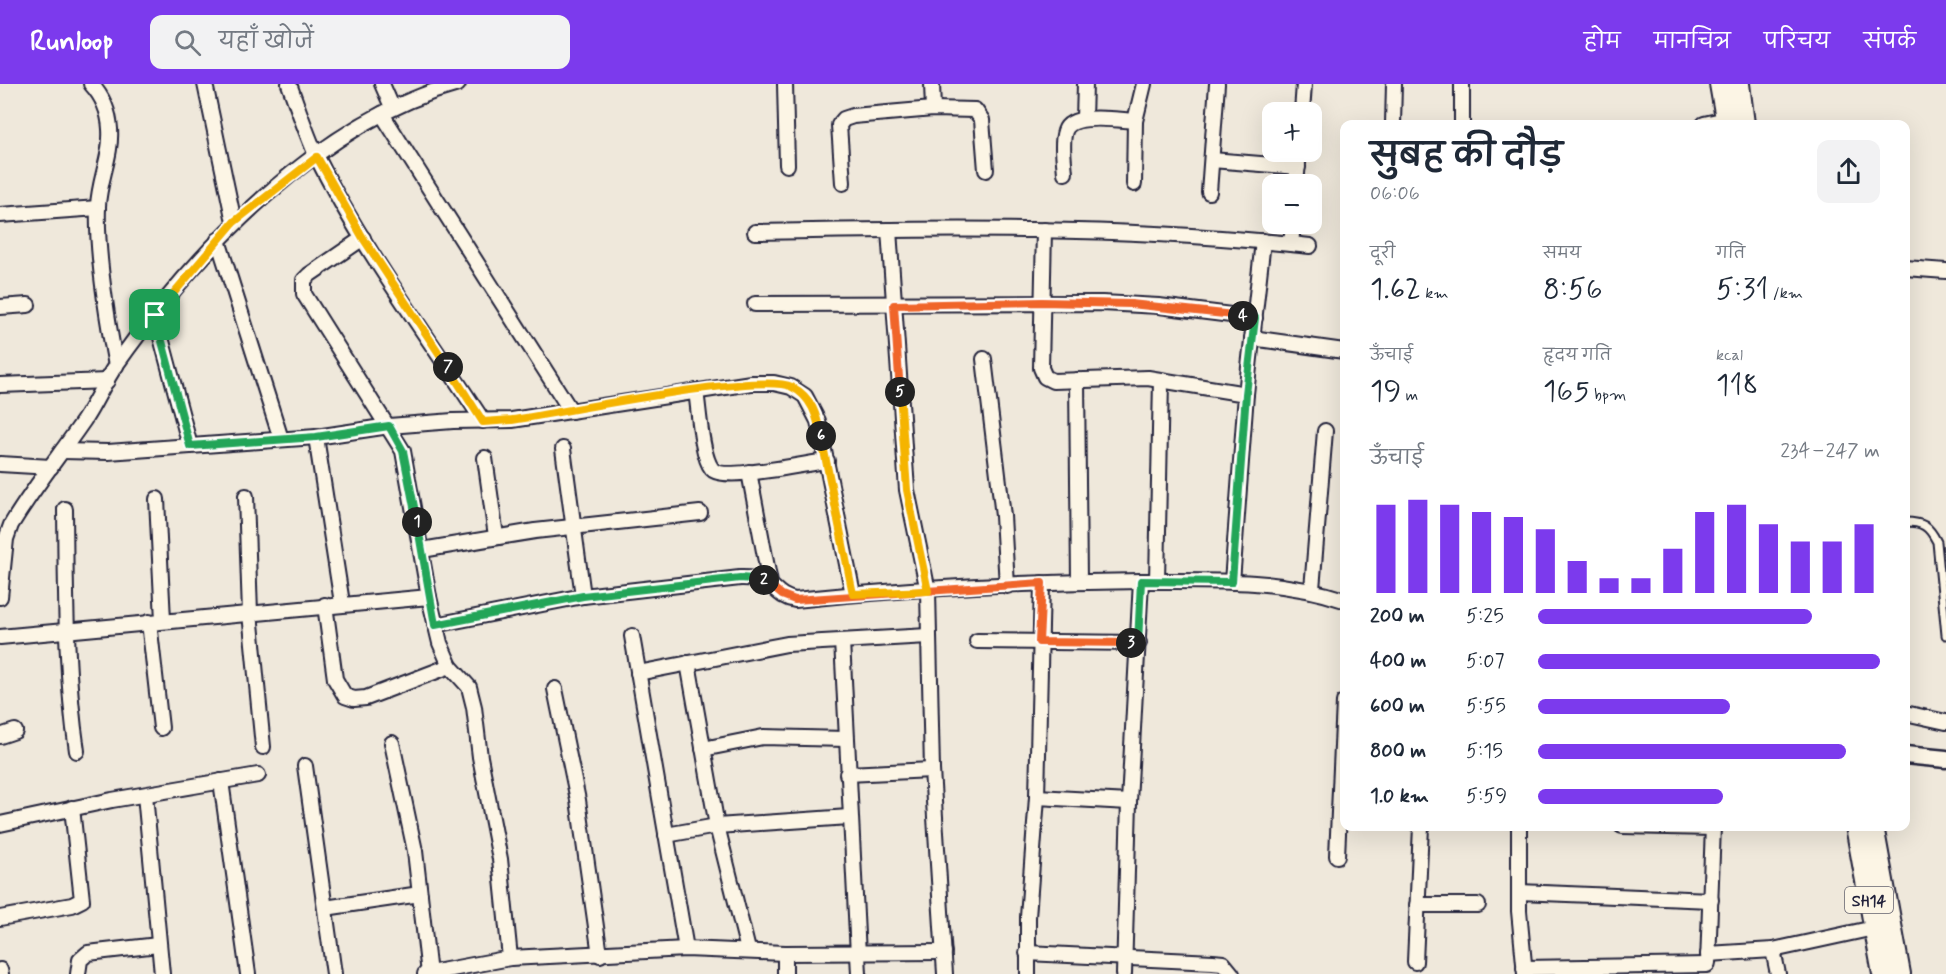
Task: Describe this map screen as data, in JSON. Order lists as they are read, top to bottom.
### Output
{
  "streets": {
    "main road": ["SH14"]
  },
  "page": {
    "header": "Runloop",
    "search": "यहाँ खोजें",
    "nav": [
      "होम",
      "मानचित्र",
      "परिचय",
      "संपर्क"
    ],
    "map_buttons": ["+", "−"],
    "heading": ["सुबह की दौड़", "06:06"],
    "stats": [
      ["दूरी", "1.62 km"],
      ["समय", "8:56"],
      ["गति", "5:31 /km"],
      ["ऊँचाई", "19 m"],
      ["हृदय गति", "165 bpm"],
      ["kcal", "118"]
    ],
    "pins": [
      "4",
      "7",
      "5",
      "6",
      "1",
      "2",
      "3"
    ],
    "chart": ["ऊँचाई", "234–247 m"],
    "list": [
      {
        "name": "200 m",
        "note": "5:25"
      },
      {
        "name": "400 m",
        "note": "5:07"
      },
      {
        "name": "600 m",
        "note": "5:55"
      },
      {
        "name": "800 m",
        "note": "5:15"
      },
      {
        "name": "1.0 km",
        "note": "5:59"
      }
    ]
  }
}
